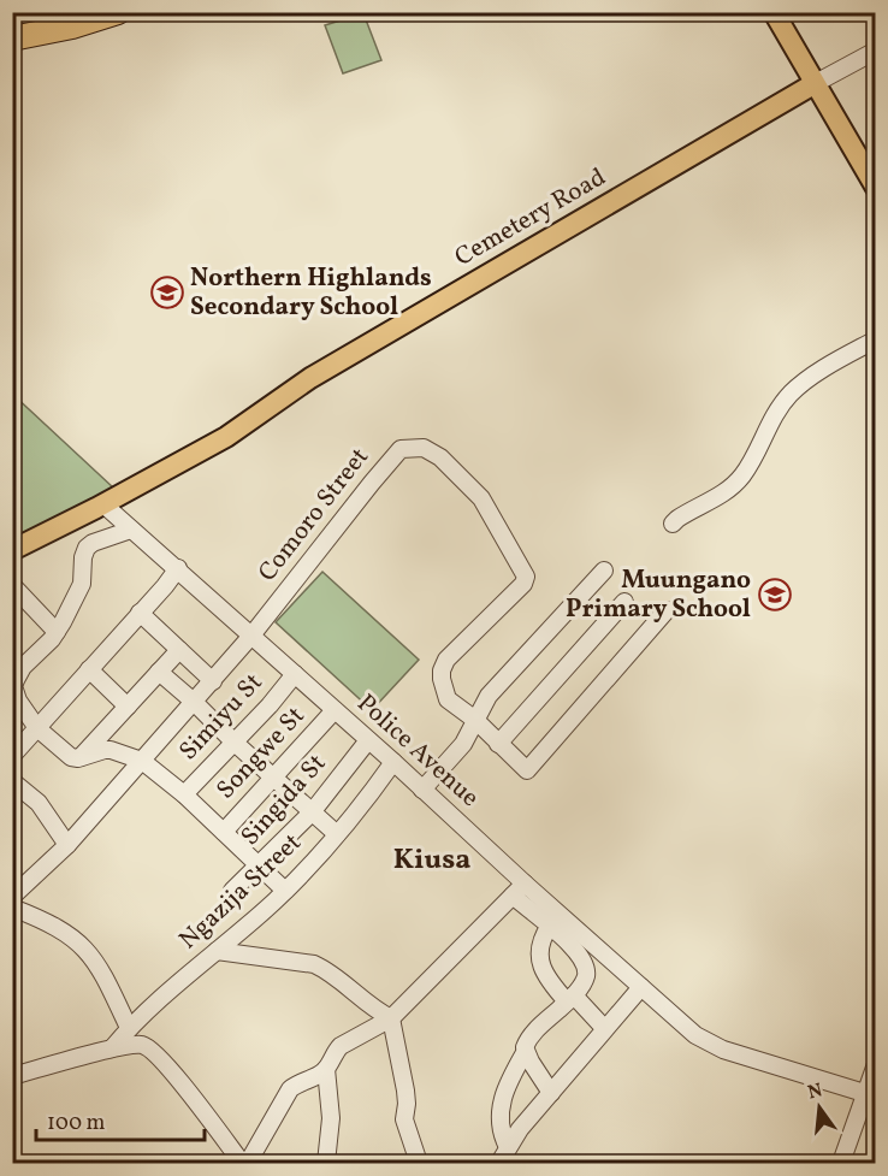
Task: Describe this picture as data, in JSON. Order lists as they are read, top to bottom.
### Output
{
  "streets": {
    "main road": ["Cemetery Road"],
    "street": [
      "Comoro Street",
      "Simiyu St",
      "Police Avenue",
      "Songwe St",
      "Singida St",
      "Ngazija Street"
    ]
  },
  "crossings": [
    ["Cemetery Road", "Police Avenue"],
    ["Comoro Street", "Police Avenue"],
    ["Simiyu St", "Police Avenue"],
    ["Police Avenue", "Songwe St"],
    ["Police Avenue", "Singida St"],
    ["Police Avenue", "Ngazija Street"]
  ],
  "districts": ["Kiusa"],
  "places": {
    "school or university": ["Northern Highlands Secondary School", "Muungano Primary School"]
  },
  "scale_bar": "100 m",
  "north": "top"
}
